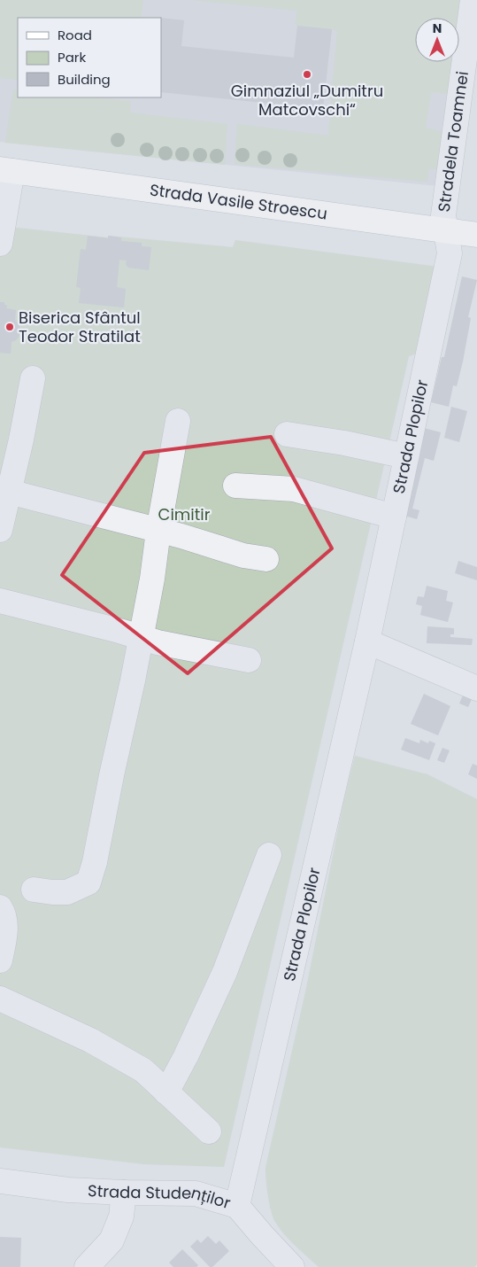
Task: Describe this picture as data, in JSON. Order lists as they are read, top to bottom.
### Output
{
  "streets": {
    "main road": ["Strada Vasile Stroescu"],
    "street": ["Stradela Toamnei", "Strada Plopilor", "Strada Studenților"]
  },
  "crossings": [
    ["Stradela Toamnei", "Strada Vasile Stroescu"],
    ["Stradela Toamnei", "Strada Plopilor"],
    ["Strada Vasile Stroescu", "Strada Plopilor"],
    ["Strada Plopilor", "Strada Studenților"]
  ],
  "parks": ["Cimitir"],
  "places": ["Gimnaziul „Dumitru Matcovschi“", "Biserica Sfântul Teodor Stratilat"],
  "legend": ["Road", "Park", "Building"],
  "north": "top"
}
